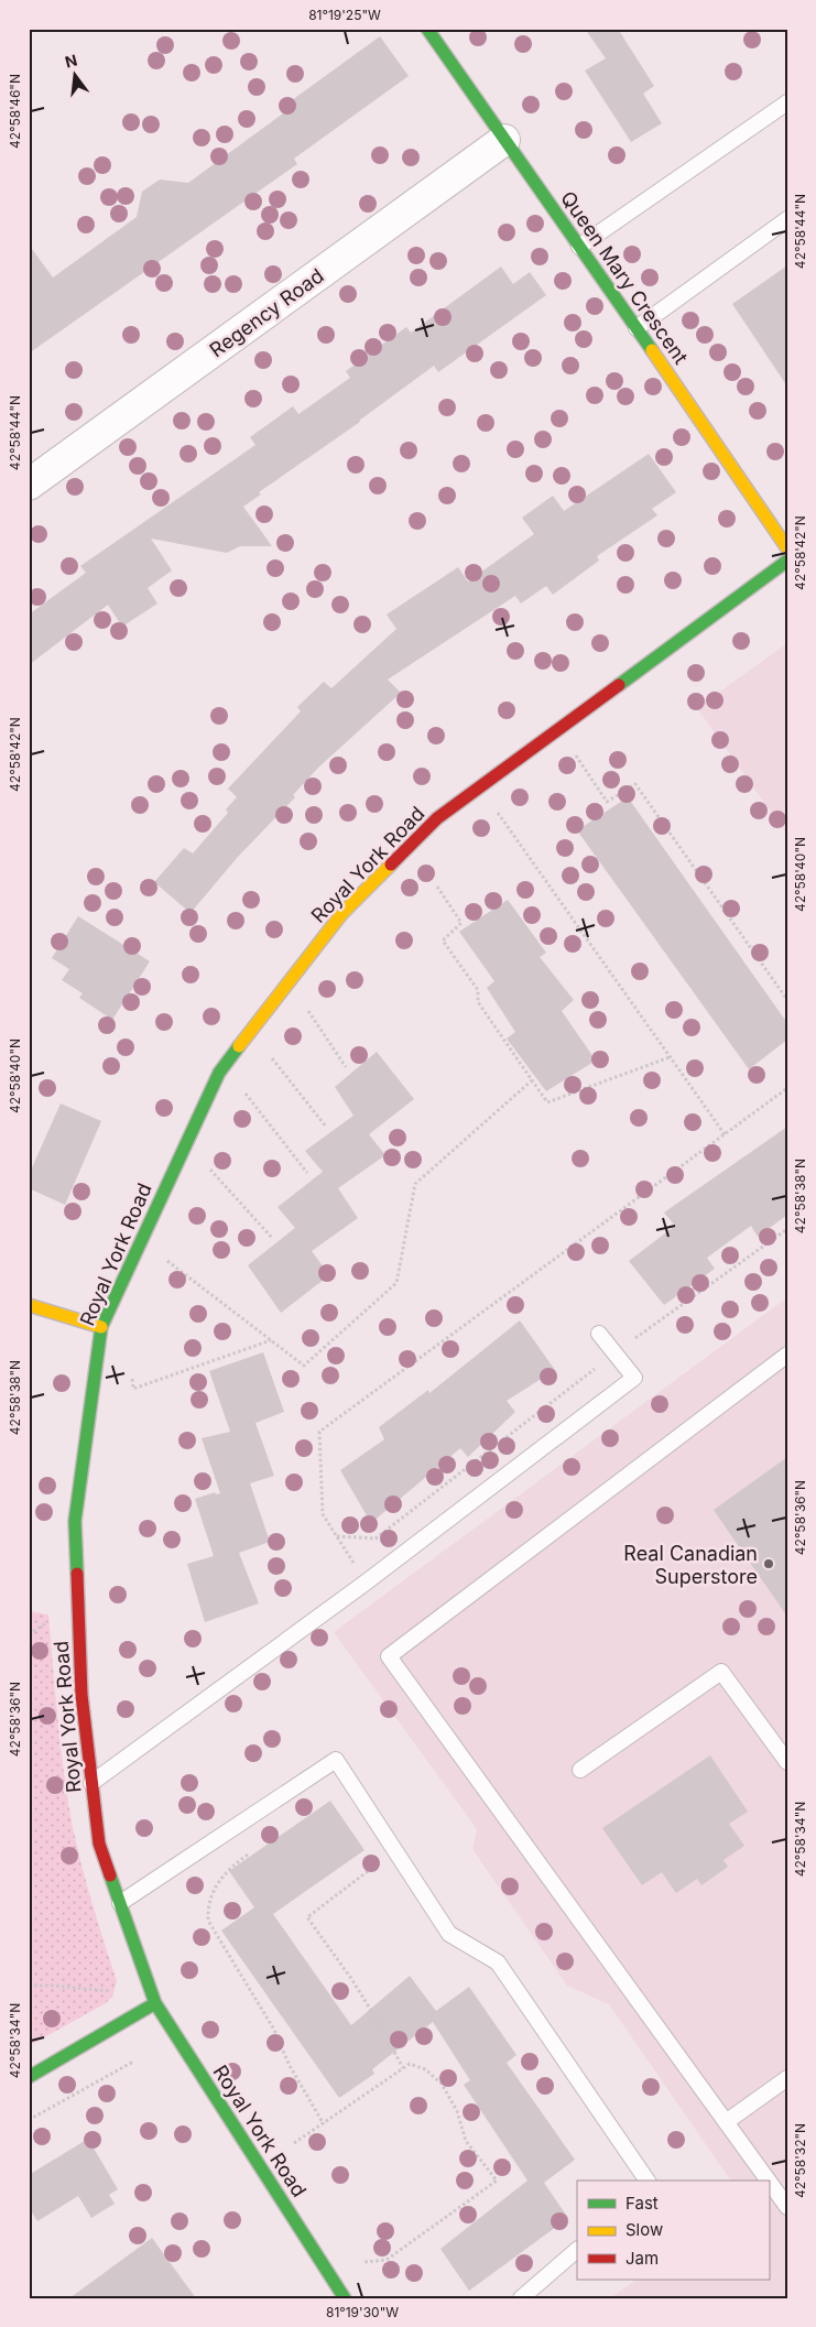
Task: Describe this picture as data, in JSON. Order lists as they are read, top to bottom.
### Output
{
  "streets": {
    "street": ["Queen Mary Crescent", "Regency Road", "Royal York Road"]
  },
  "crossings": [
    ["Queen Mary Crescent", "Regency Road"]
  ],
  "places": ["Real Canadian Superstore"],
  "legend": ["Fast", "Slow", "Jam"],
  "north": "top",
  "coordinates": [
    "81°19'25\"W",
    "42°58'46\"N",
    "42°58'44\"N",
    "42°58'42\"N",
    "42°58'40\"N",
    "42°58'38\"N",
    "42°58'36\"N",
    "42°58'34\"N",
    "42°58'32\"N",
    "81°19'30\"W"
  ]
}
